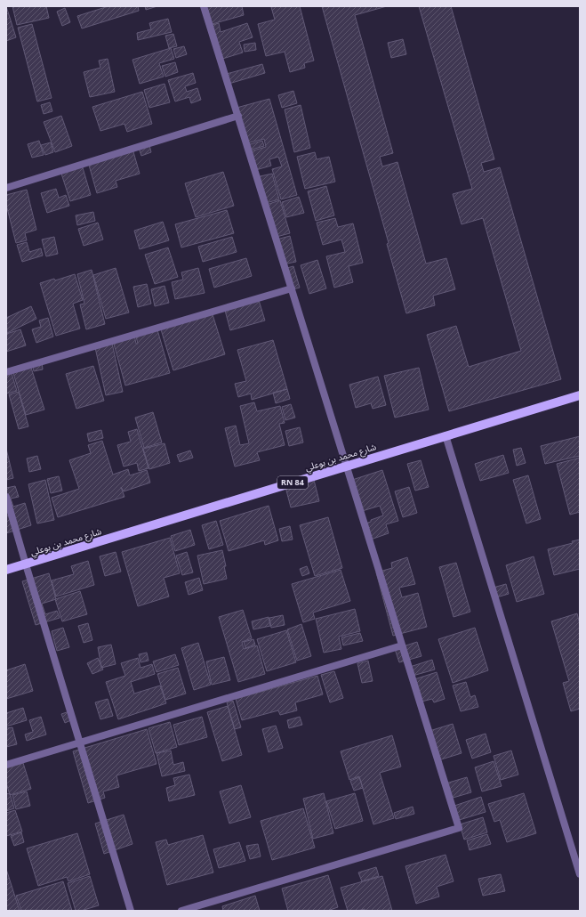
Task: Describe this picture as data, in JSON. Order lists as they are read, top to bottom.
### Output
{
  "streets": {
    "main road": ["شارع محمد بن بوعلي", "RN 84"]
  }
}
